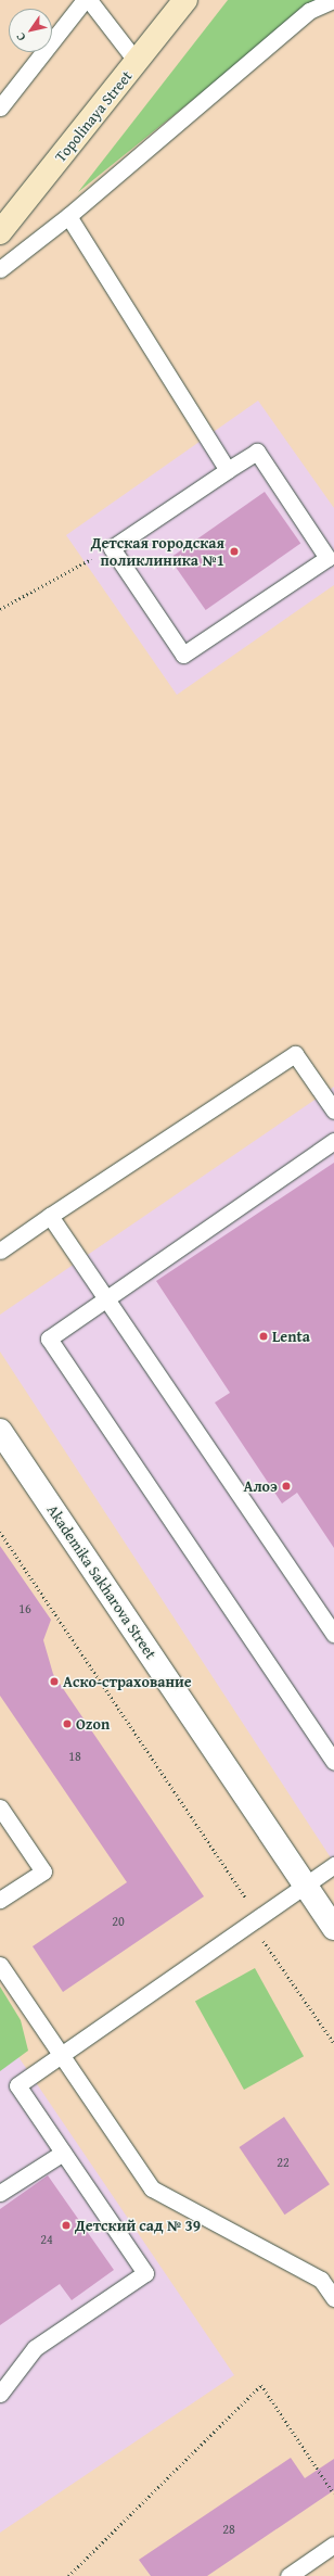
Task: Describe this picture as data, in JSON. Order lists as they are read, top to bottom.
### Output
{
  "streets": {
    "main road": ["Topolinaya Street"],
    "street": ["Akademika Sakharova Street"]
  },
  "places": [
    "Детская городская поликлиника №1",
    "Lenta",
    "Алоэ",
    "Аско-страхование",
    "Ozon",
    "Детский сад № 39"
  ],
  "house_numbers": [
    "16",
    "18",
    "20",
    "22",
    "24",
    "28"
  ],
  "north": "bottom left"
}
